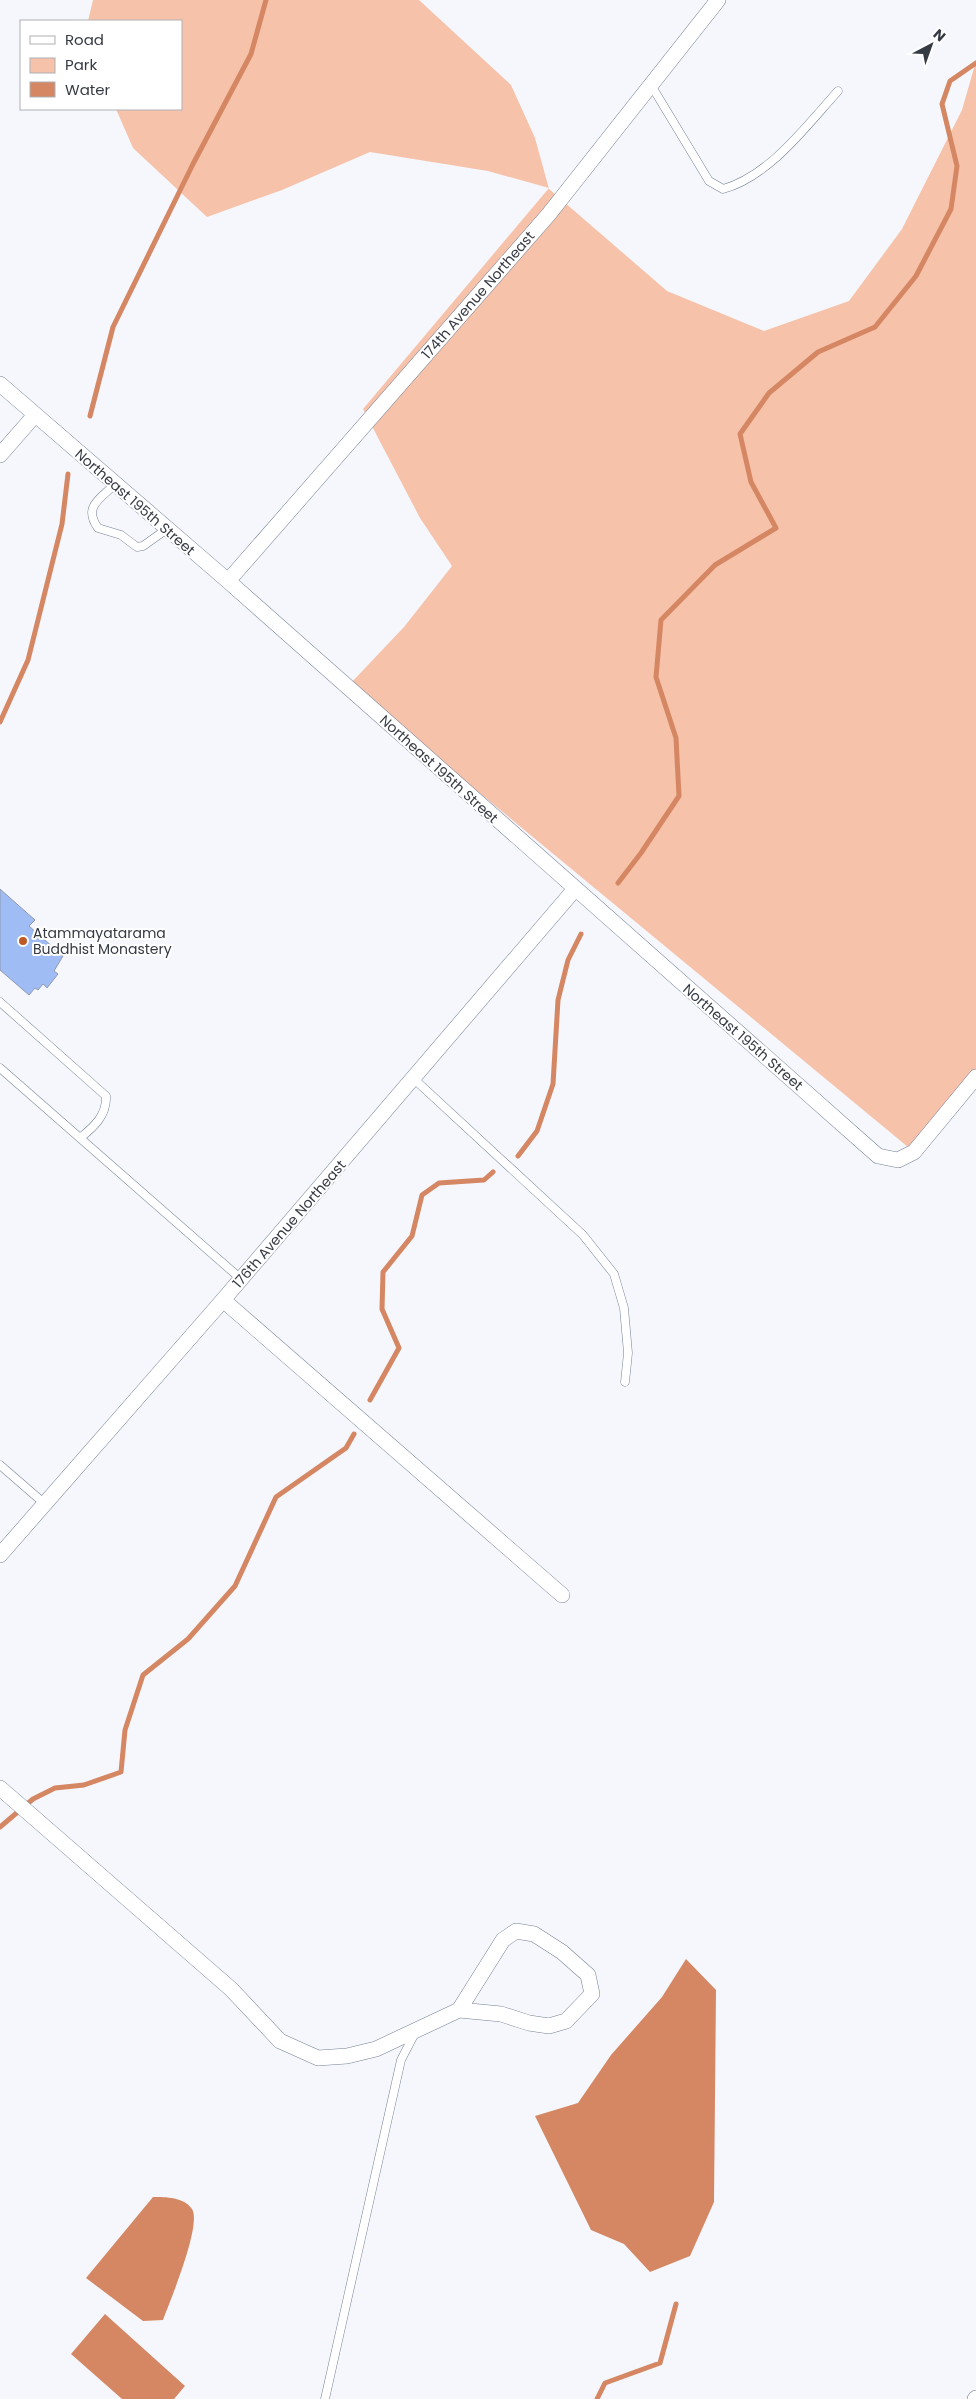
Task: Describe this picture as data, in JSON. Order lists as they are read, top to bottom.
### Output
{
  "streets": {
    "street": ["174th Avenue Northeast", "Northeast 195th Street", "176th Avenue Northeast"]
  },
  "crossings": [
    ["174th Avenue Northeast", "Northeast 195th Street"],
    ["Northeast 195th Street", "176th Avenue Northeast"]
  ],
  "places": ["Atammayatarama Buddhist Monastery"],
  "legend": ["Road", "Park", "Water"],
  "north": "top right"
}
